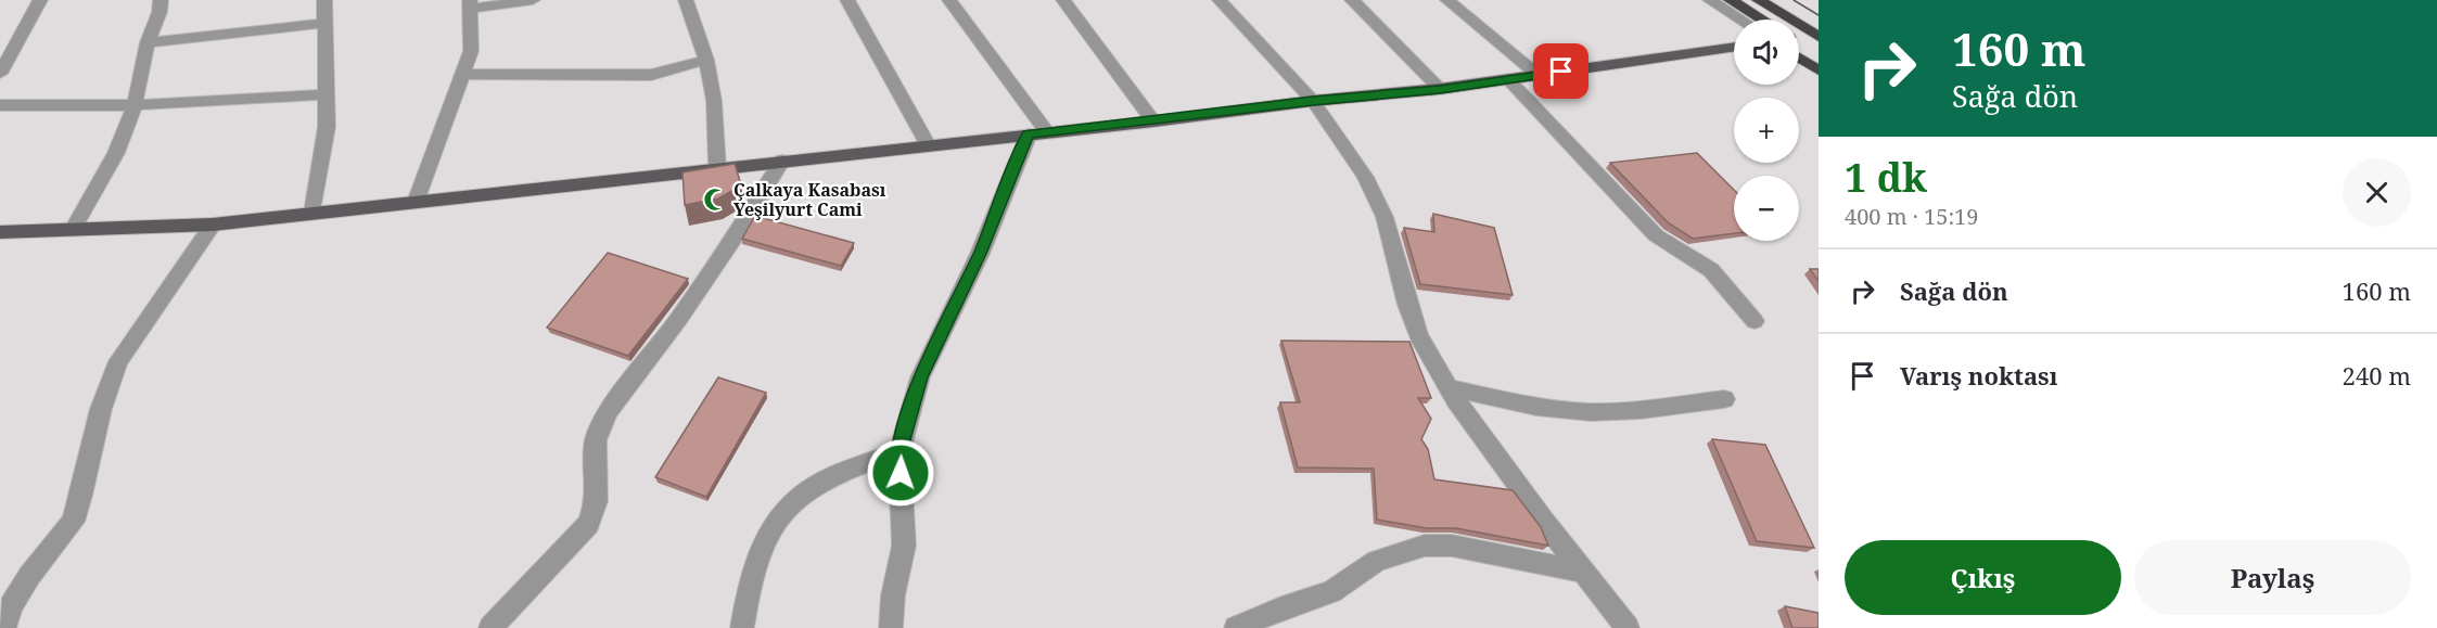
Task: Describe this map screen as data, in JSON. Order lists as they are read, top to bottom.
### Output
{
  "places": {
    "mosque": ["Çalkaya Kasabası Yeşilyurt Cami"]
  },
  "page": {
    "turn": ["160 m", "Sağa dön"],
    "map_buttons": ["+", "−"],
    "heading": ["1 dk", "400 m · 15:19"],
    "list": [
      {
        "name": "Sağa dön",
        "value": "160 m"
      },
      {
        "name": "Varış noktası",
        "value": "240 m"
      }
    ],
    "buttons": ["Çıkış", "Paylaş"]
  }
}
